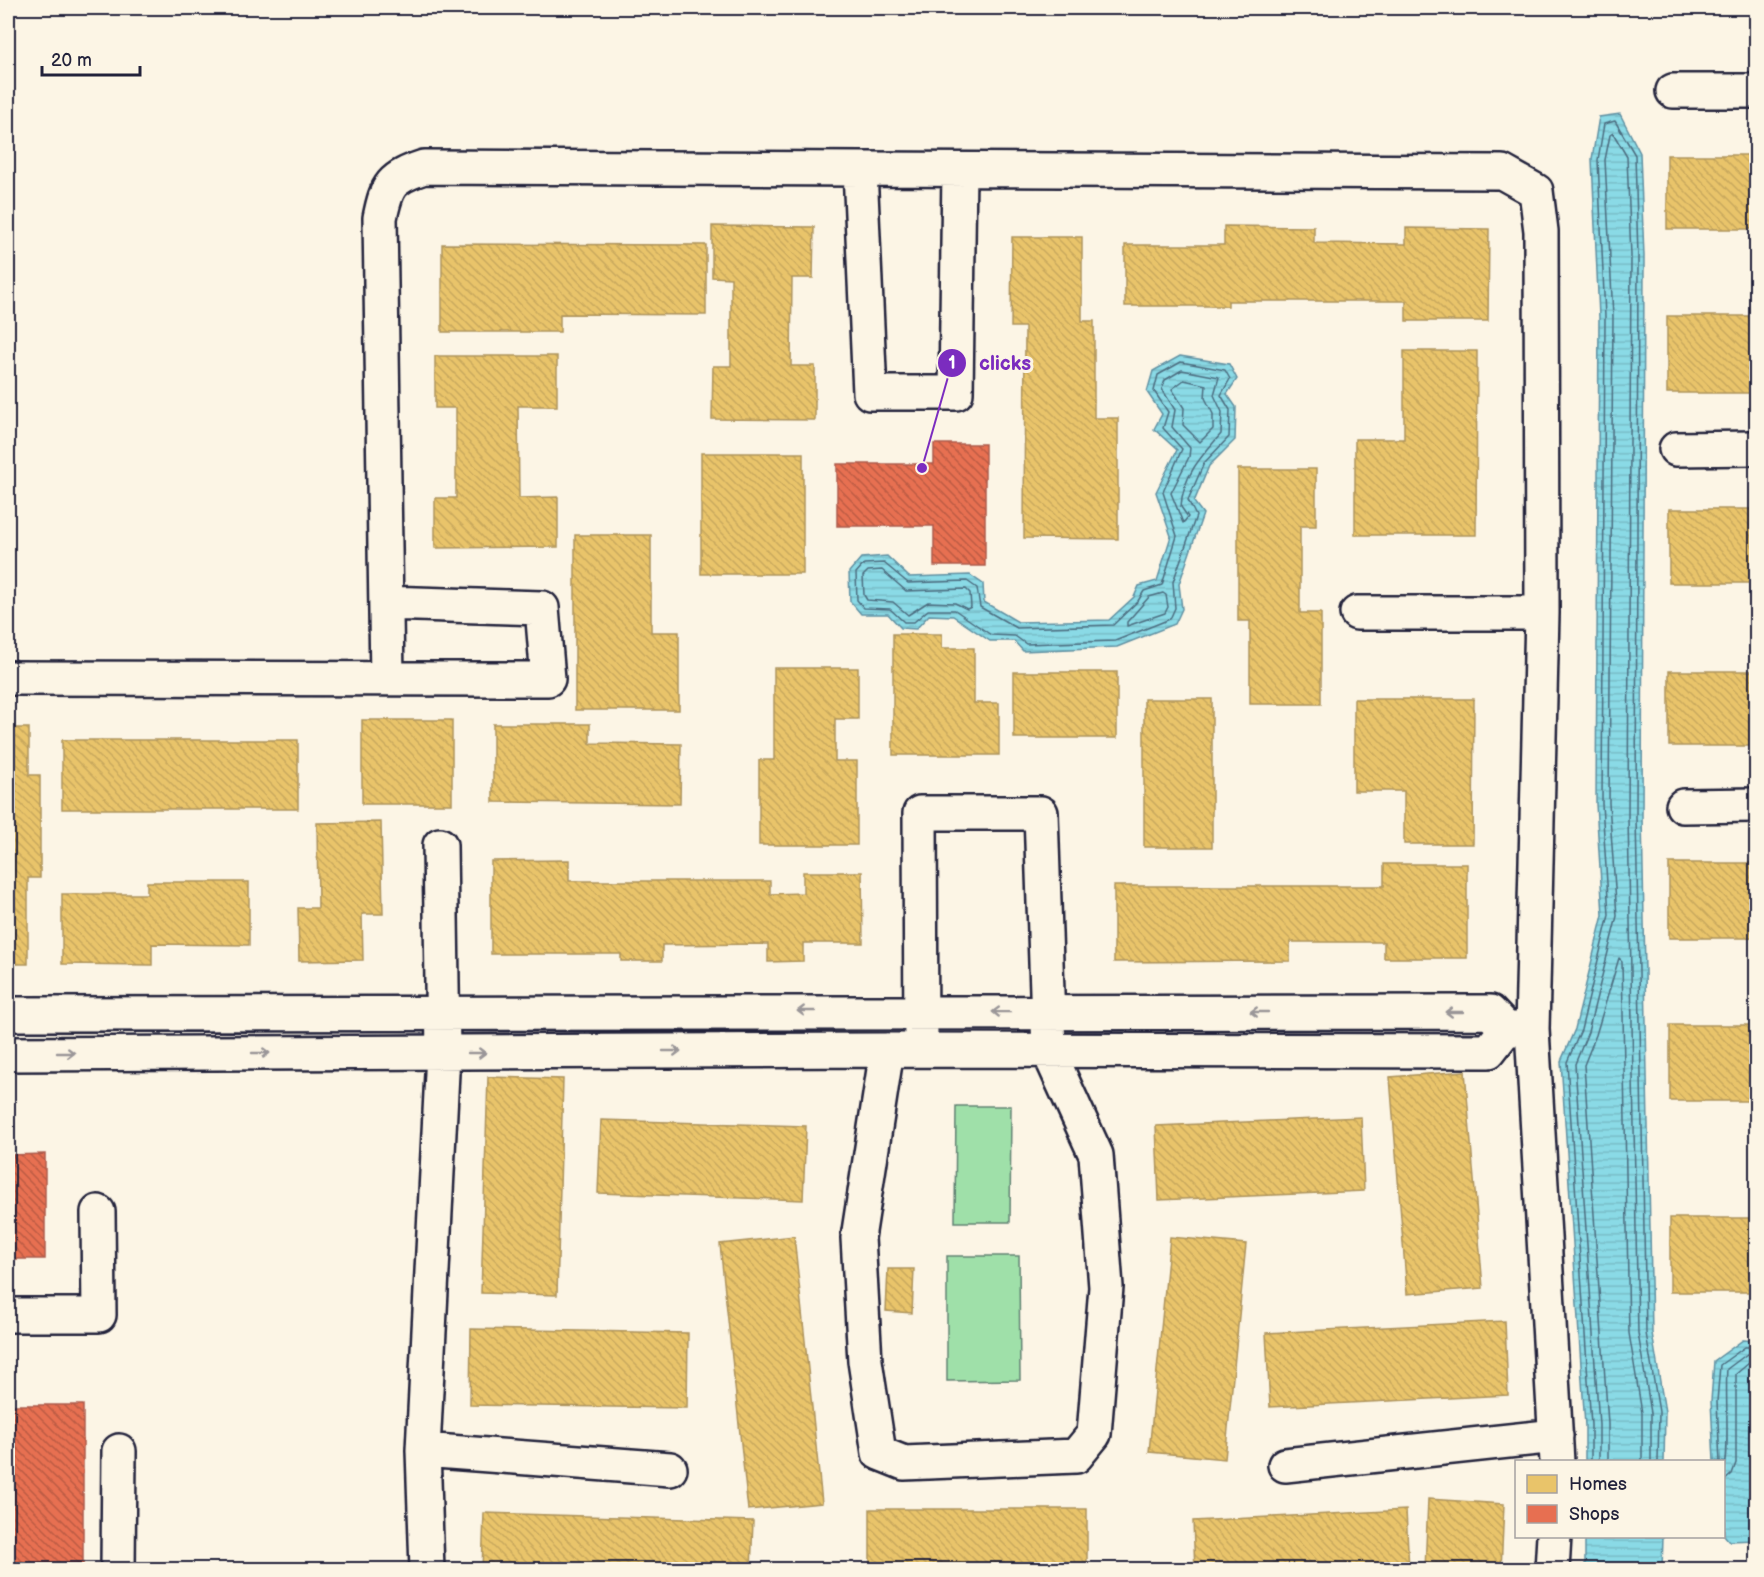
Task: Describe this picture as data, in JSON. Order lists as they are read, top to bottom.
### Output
{
  "places": ["clicks"],
  "legend": ["Homes", "Shops"],
  "scale_bar": "20 m"
}
